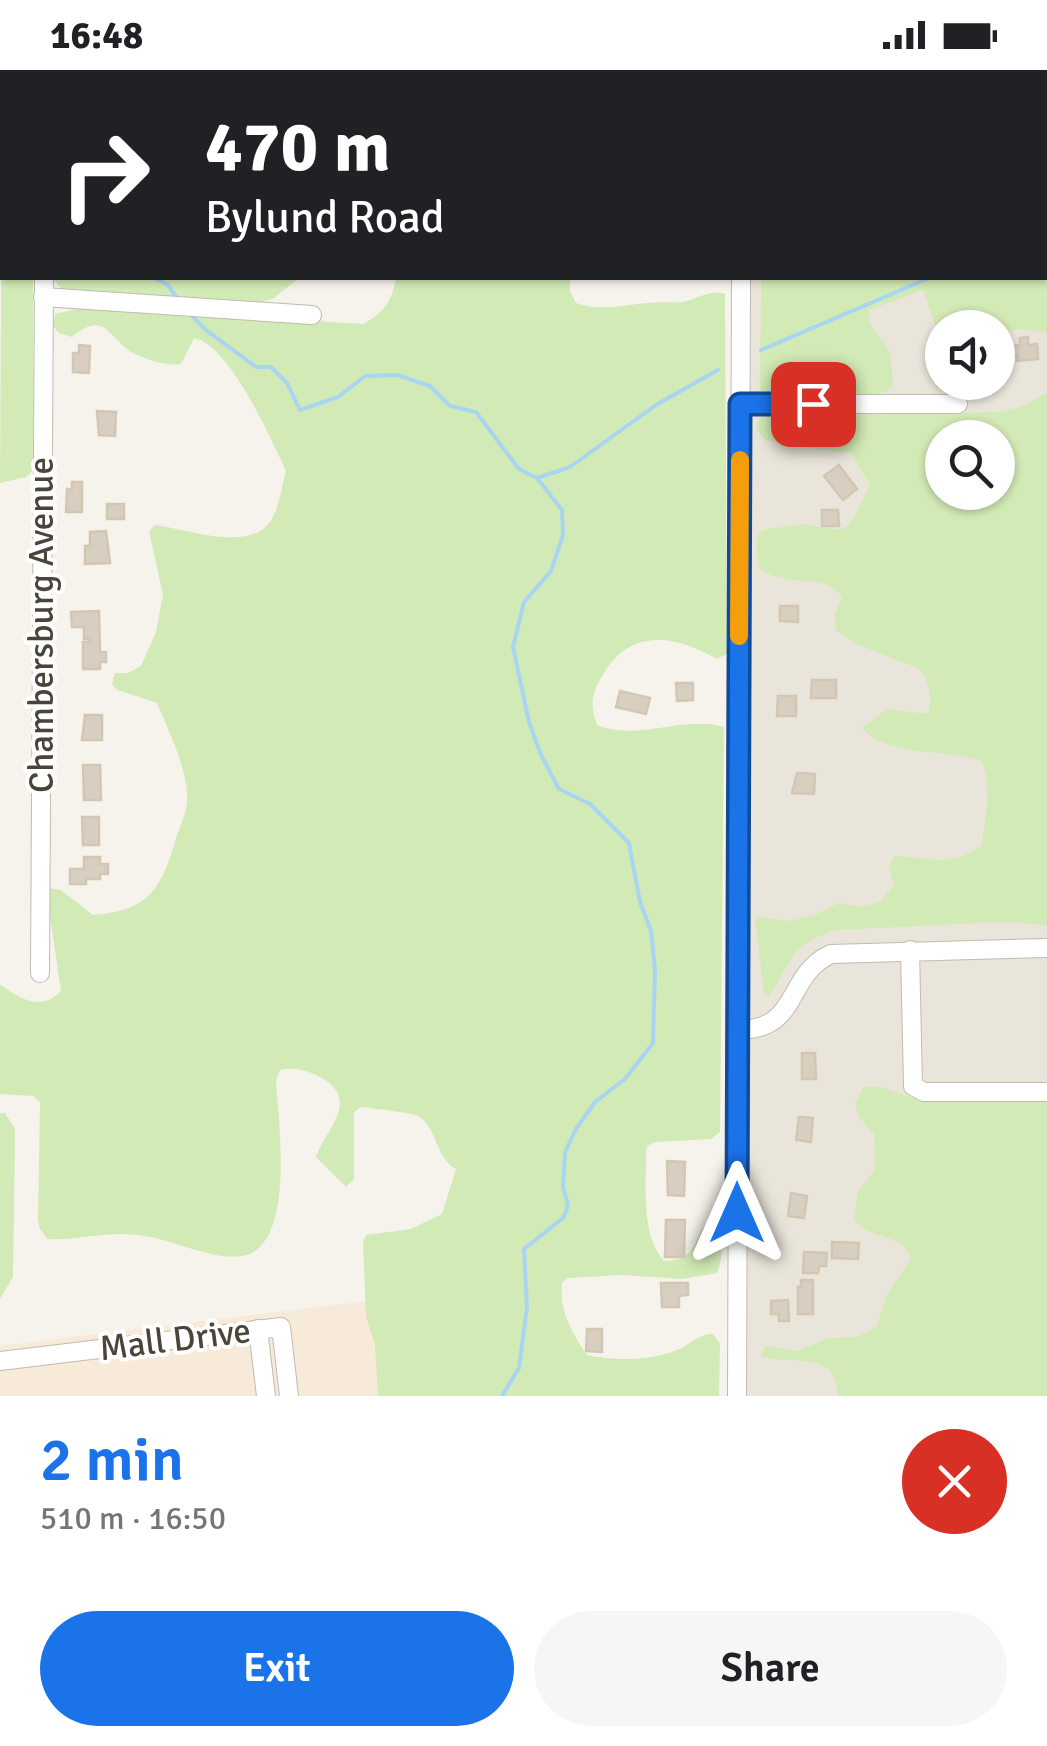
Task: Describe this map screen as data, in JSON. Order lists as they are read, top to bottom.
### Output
{
  "streets": {
    "street": ["Chambersburg Avenue", "Mall Drive"]
  },
  "page": {
    "status": "16:48",
    "turn": ["470 m", "Bylund Road"],
    "heading": ["2 min", "510 m · 16:50"],
    "buttons": ["Exit", "Share"]
  }
}
